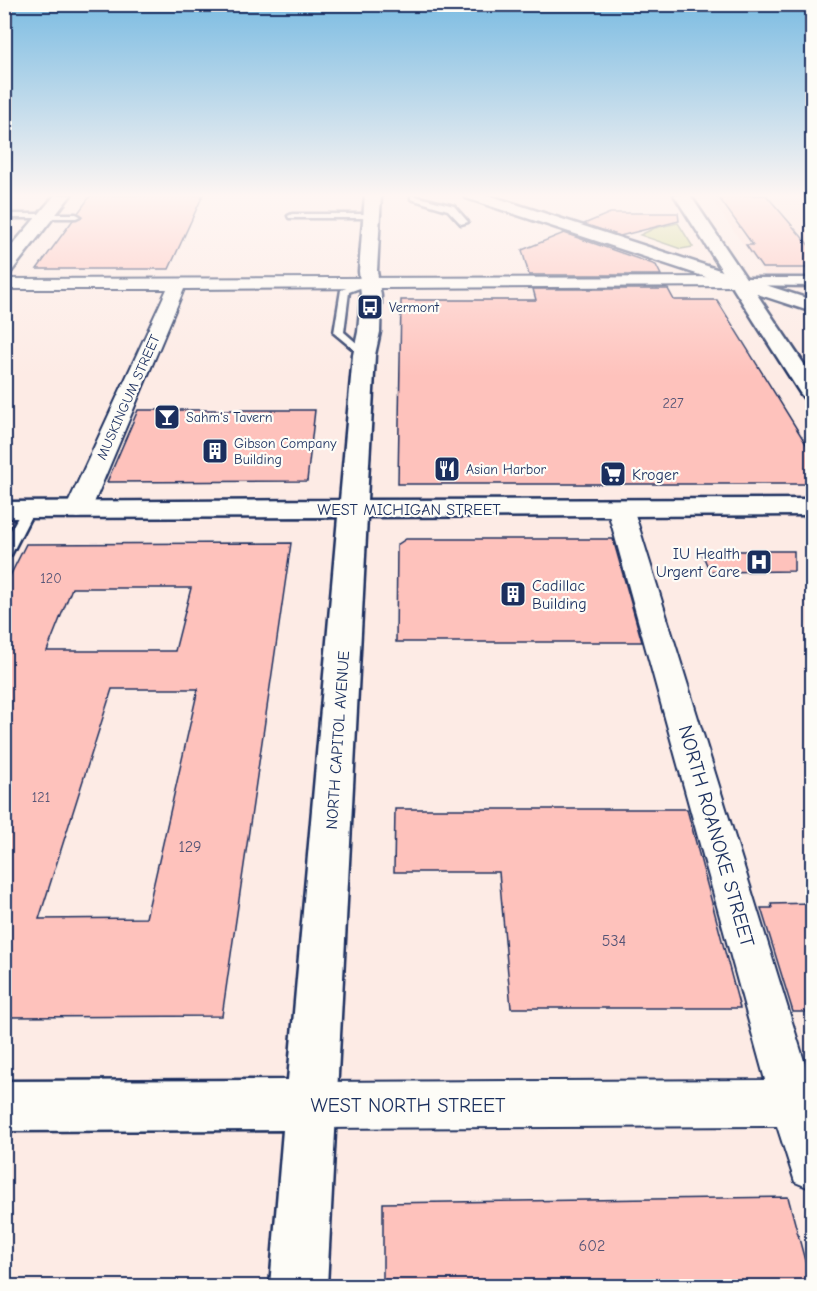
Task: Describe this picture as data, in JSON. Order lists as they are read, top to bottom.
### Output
{
  "streets": {
    "main road": ["WEST MICHIGAN STREET", "NORTH CAPITOL AVENUE", "WEST NORTH STREET"],
    "street": ["MUSKINGUM STREET", "NORTH ROANOKE STREET"]
  },
  "crossings": [
    ["MUSKINGUM STREET", "WEST MICHIGAN STREET"],
    ["WEST MICHIGAN STREET", "NORTH CAPITOL AVENUE"],
    ["WEST MICHIGAN STREET", "NORTH ROANOKE STREET"],
    ["NORTH CAPITOL AVENUE", "WEST NORTH STREET"],
    ["NORTH ROANOKE STREET", "WEST NORTH STREET"]
  ],
  "places": {
    "bus stop": ["Vermont"],
    "bar": ["Sahm's Tavern"],
    "building": ["Gibson Company Building", "Cadillac Building"],
    "restaurant": ["Asian Harbor"],
    "supermarket": ["Kroger"],
    "hospital": ["IU Health Urgent Care"]
  },
  "house_numbers": [
    "227",
    "120",
    "121",
    "129",
    "534",
    "602"
  ]
}
